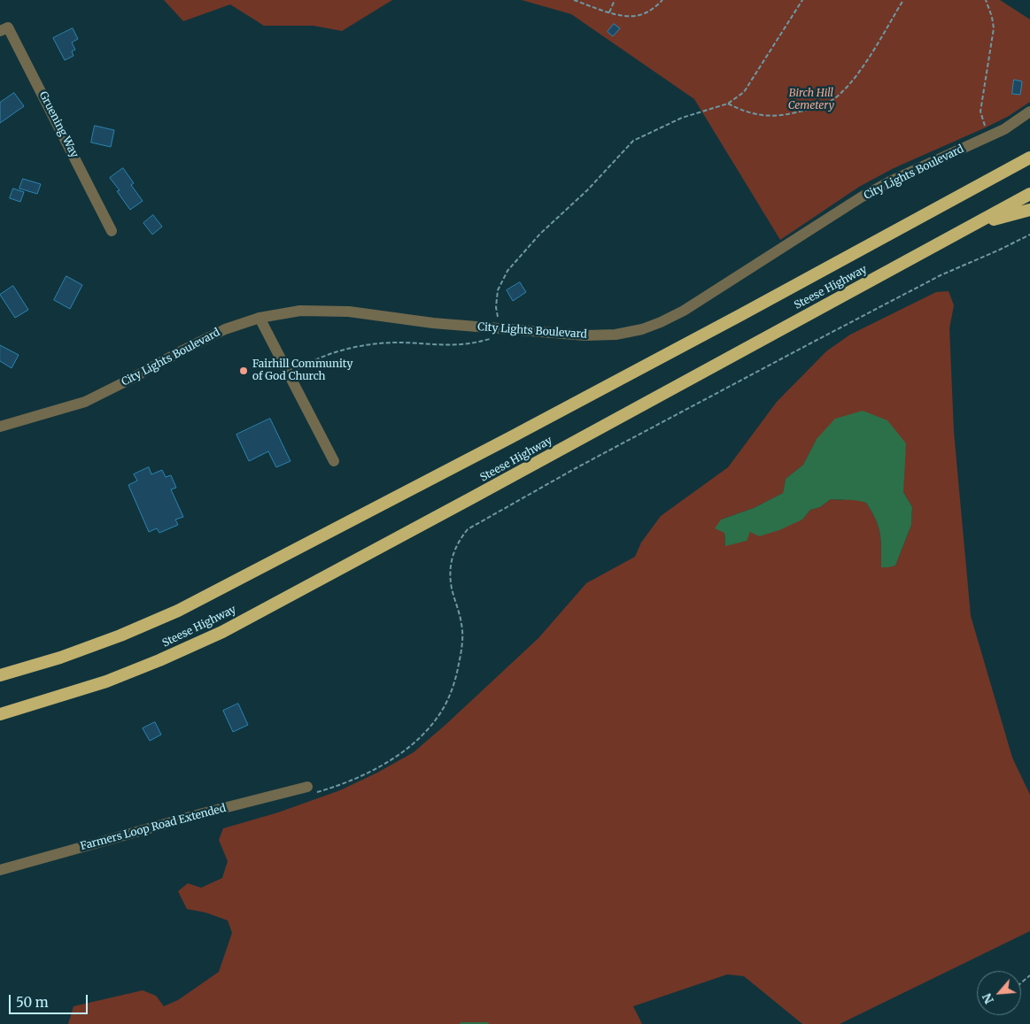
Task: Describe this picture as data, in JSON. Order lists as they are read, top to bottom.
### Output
{
  "streets": {
    "highway": ["Steese Highway"],
    "street": ["Gruening Way", "City Lights Boulevard", "Farmers Loop Road Extended"]
  },
  "parks": ["Birch Hill Cemetery"],
  "places": ["Fairhill Community of God Church"],
  "scale_bar": "50 m",
  "north": "bottom left"
}
